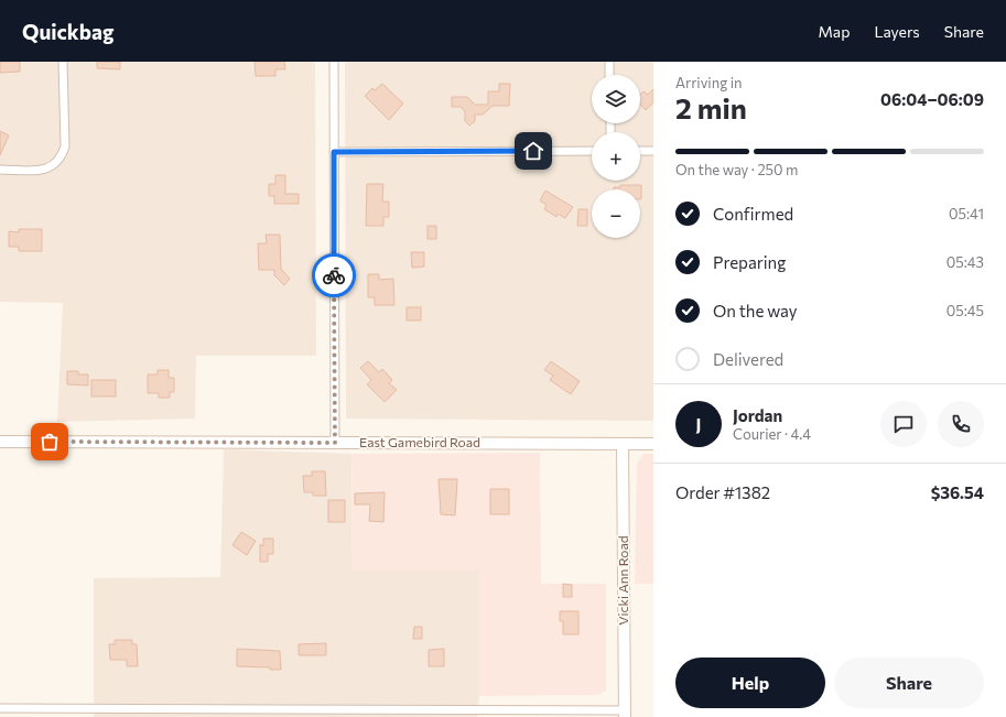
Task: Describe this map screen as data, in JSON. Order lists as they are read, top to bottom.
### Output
{
  "streets": {
    "main road": ["East Gamebird Road", "Vicki Ann Road"]
  },
  "crossings": [
    ["East Gamebird Road", "Vicki Ann Road"]
  ],
  "page": {
    "header": "Quickbag",
    "nav": ["Map", "Layers", "Share"],
    "heading": ["2 min", "Arriving in", "06:04–06:09"],
    "panel": [
      "Jordan",
      "Courier · 4.4",
      "Order #1382",
      "$36.54"
    ],
    "map_buttons": ["+", "−"],
    "bar": "On the way · 250 m",
    "list": [
      ["Confirmed", "05:41"],
      ["Preparing", "05:43"],
      ["On the way", "05:45"],
      "Delivered"
    ],
    "round": "J",
    "buttons": ["Help", "Share"]
  }
}
